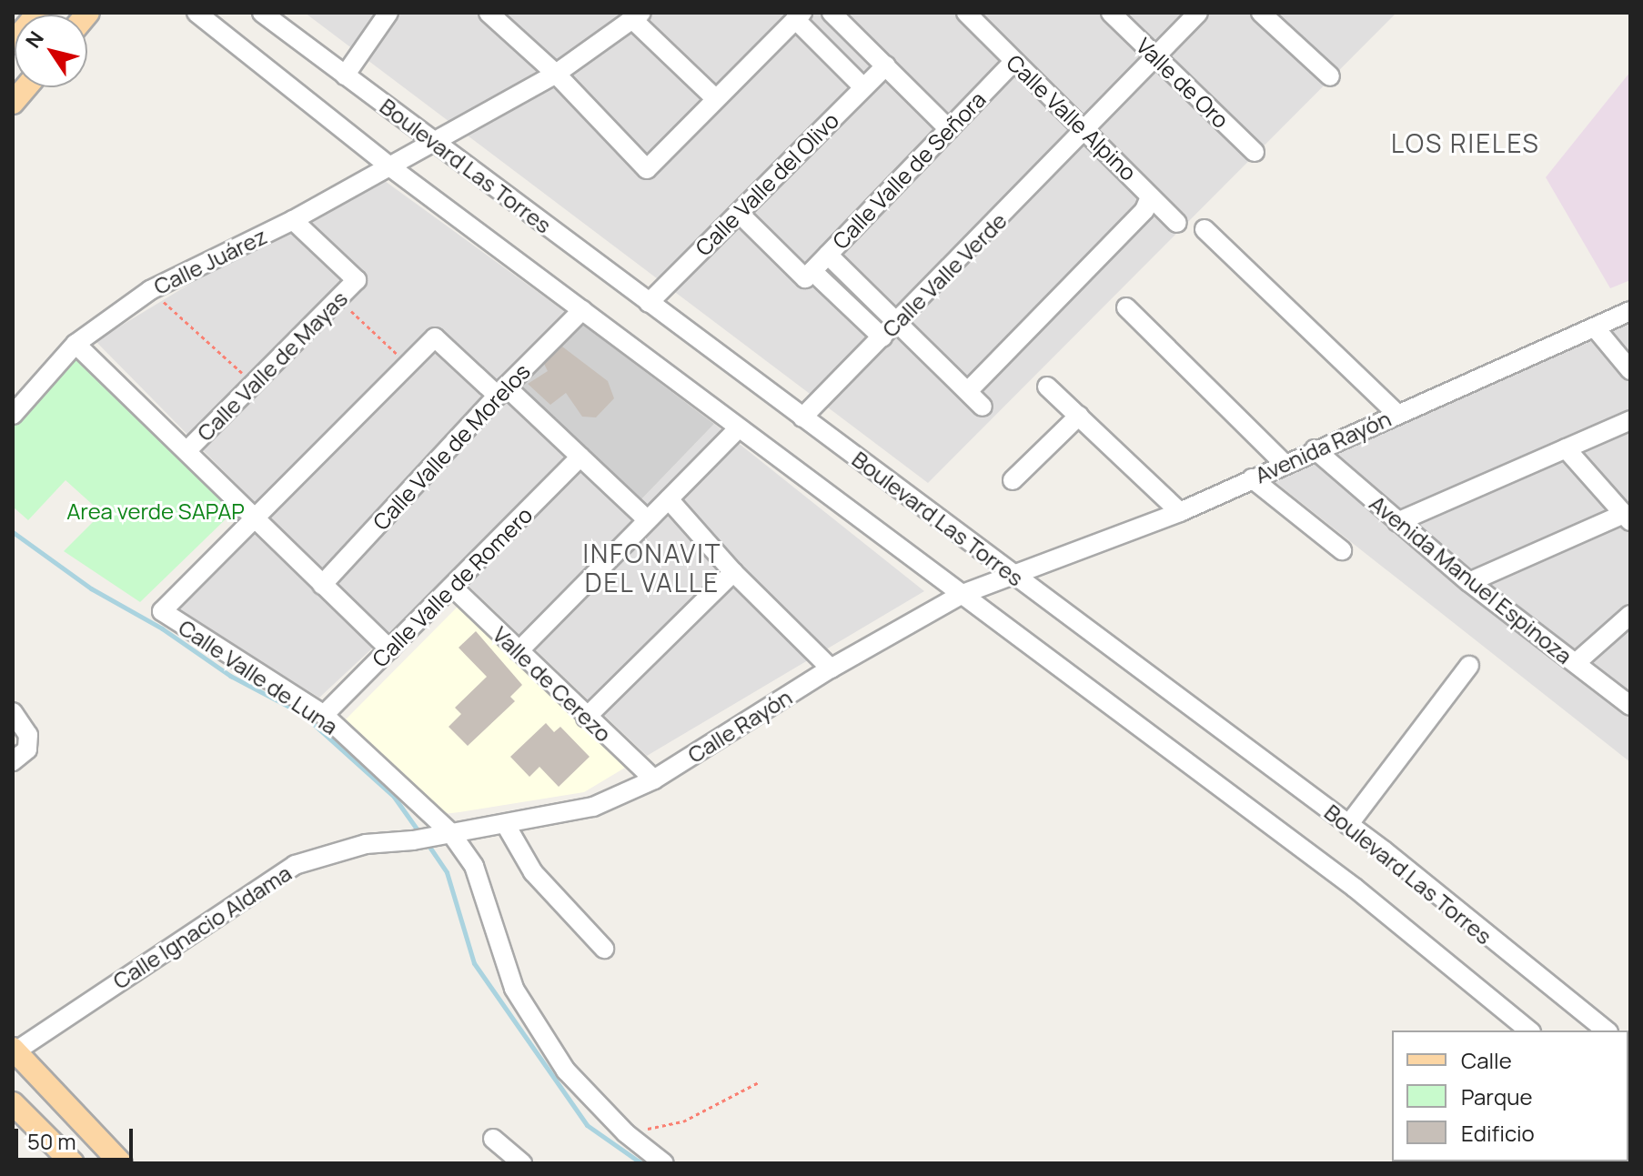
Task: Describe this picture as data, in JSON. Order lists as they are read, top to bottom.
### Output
{
  "streets": {
    "street": [
      "Valle de Oro",
      "Calle Valle Alpino",
      "Boulevard Las Torres",
      "Calle Valle de Señora",
      "Calle Valle del Olivo",
      "Calle Juárez",
      "Calle Valle Verde",
      "Calle Valle de Mayas",
      "Calle Valle de Morelos",
      "Avenida Rayón",
      "Avenida Manuel Espinoza",
      "Calle Valle de Romero",
      "Calle Valle de Luna",
      "Valle de Cerezo",
      "Calle Rayón",
      "Calle Ignacio Aldama"
    ]
  },
  "crossings": [
    ["Valle de Oro", "Calle Valle Verde"],
    ["Calle Valle Alpino", "Calle Valle de Señora"],
    ["Calle Valle Alpino", "Calle Valle Verde"],
    ["Boulevard Las Torres", "Calle Valle del Olivo"],
    ["Boulevard Las Torres", "Calle Juárez"],
    ["Boulevard Las Torres", "Calle Valle Verde"],
    ["Boulevard Las Torres", "Calle Valle de Morelos"],
    ["Boulevard Las Torres", "Avenida Rayón"],
    ["Boulevard Las Torres", "Calle Rayón"],
    ["Calle Juárez", "Calle Valle de Mayas"],
    ["Avenida Rayón", "Avenida Manuel Espinoza"],
    ["Avenida Rayón", "Calle Rayón"],
    ["Calle Valle de Romero", "Calle Valle de Luna"],
    ["Calle Valle de Romero", "Valle de Cerezo"],
    ["Calle Valle de Luna", "Calle Rayón"],
    ["Calle Valle de Luna", "Calle Ignacio Aldama"],
    ["Valle de Cerezo", "Calle Rayón"],
    ["Calle Rayón", "Calle Ignacio Aldama"]
  ],
  "districts": ["LOS RIELES", "INFONAVIT DEL VALLE"],
  "parks": ["Area verde SAPAP"],
  "legend": ["Calle", "Parque", "Edificio"],
  "scale_bar": "50 m",
  "north": "top left"
}
